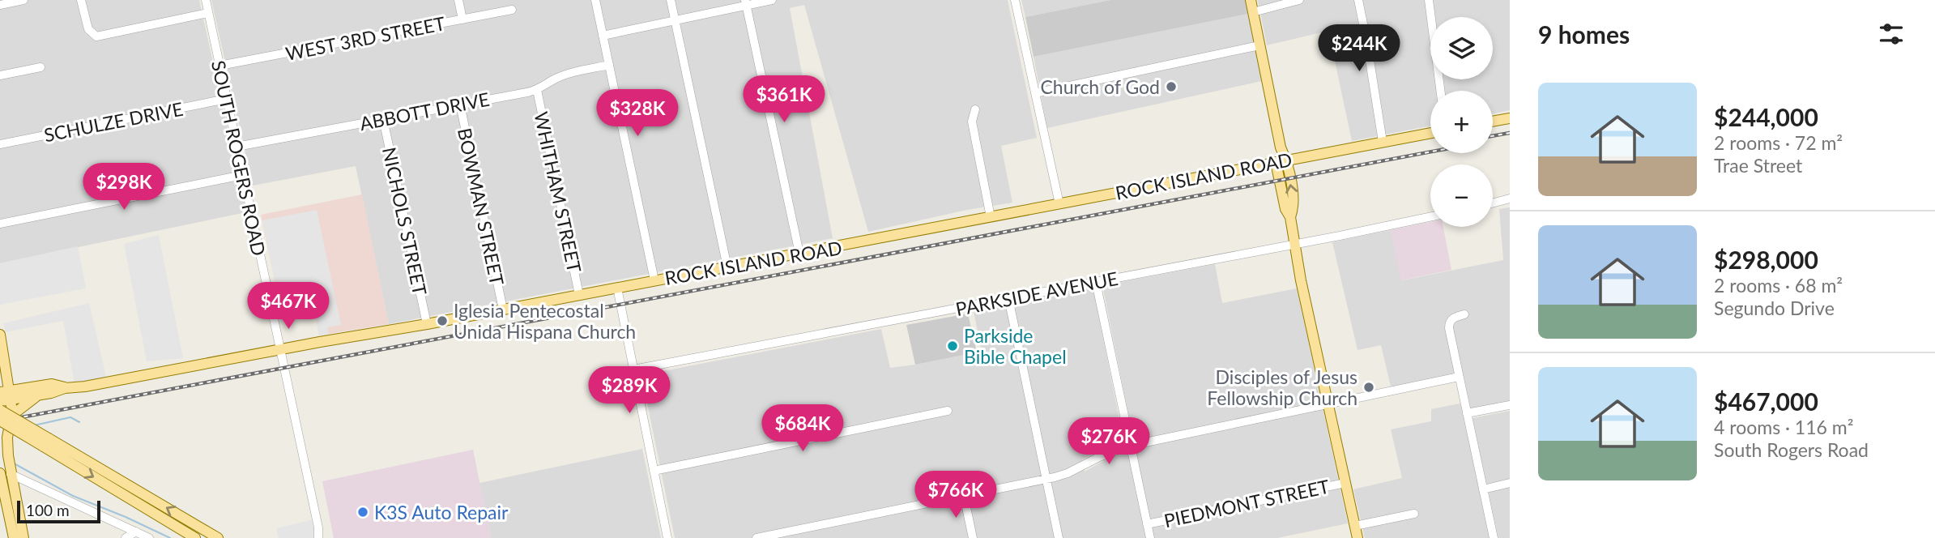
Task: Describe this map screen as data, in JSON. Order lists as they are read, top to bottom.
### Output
{
  "streets": {
    "main road": ["ROCK ISLAND ROAD"],
    "street": [
      "WEST 3RD STREET",
      "ABBOTT DRIVE",
      "SCHULZE DRIVE",
      "SOUTH ROGERS ROAD",
      "WHITHAM STREET",
      "BOWMAN STREET",
      "NICHOLS STREET",
      "PARKSIDE AVENUE",
      "PIEDMONT STREET"
    ]
  },
  "crossings": [
    ["WEST 3RD STREET", "SOUTH ROGERS ROAD"],
    ["ABBOTT DRIVE", "SOUTH ROGERS ROAD"],
    ["ABBOTT DRIVE", "WHITHAM STREET"],
    ["ABBOTT DRIVE", "BOWMAN STREET"],
    ["ABBOTT DRIVE", "NICHOLS STREET"],
    ["SCHULZE DRIVE", "SOUTH ROGERS ROAD"],
    ["SOUTH ROGERS ROAD", "ROCK ISLAND ROAD"],
    ["ROCK ISLAND ROAD", "WHITHAM STREET"],
    ["ROCK ISLAND ROAD", "BOWMAN STREET"],
    ["ROCK ISLAND ROAD", "NICHOLS STREET"]
  ],
  "places": [
    "Church of God",
    "Iglesia Pentecostal Unida Hispana Church",
    "Parkside Bible Chapel",
    "Disciples of Jesus Fellowship Church",
    "K3S Auto Repair"
  ],
  "scale_bar": "100 m",
  "page": {
    "heading": "9 homes",
    "map_buttons": ["+", "−"],
    "price": [
      "$244K",
      "$361K",
      "$328K",
      "$298K",
      "$467K",
      "$289K",
      "$684K",
      "$276K",
      "$766K"
    ],
    "list": [
      {
        "name": "$244,000",
        "note": "2 rooms · 72 m² · Trae Street"
      },
      {
        "name": "$298,000",
        "note": "2 rooms · 68 m² · Segundo Drive"
      },
      {
        "name": "$467,000",
        "note": "4 rooms · 116 m² · South Rogers Road"
      }
    ],
    "scale": "100 m"
  }
}
